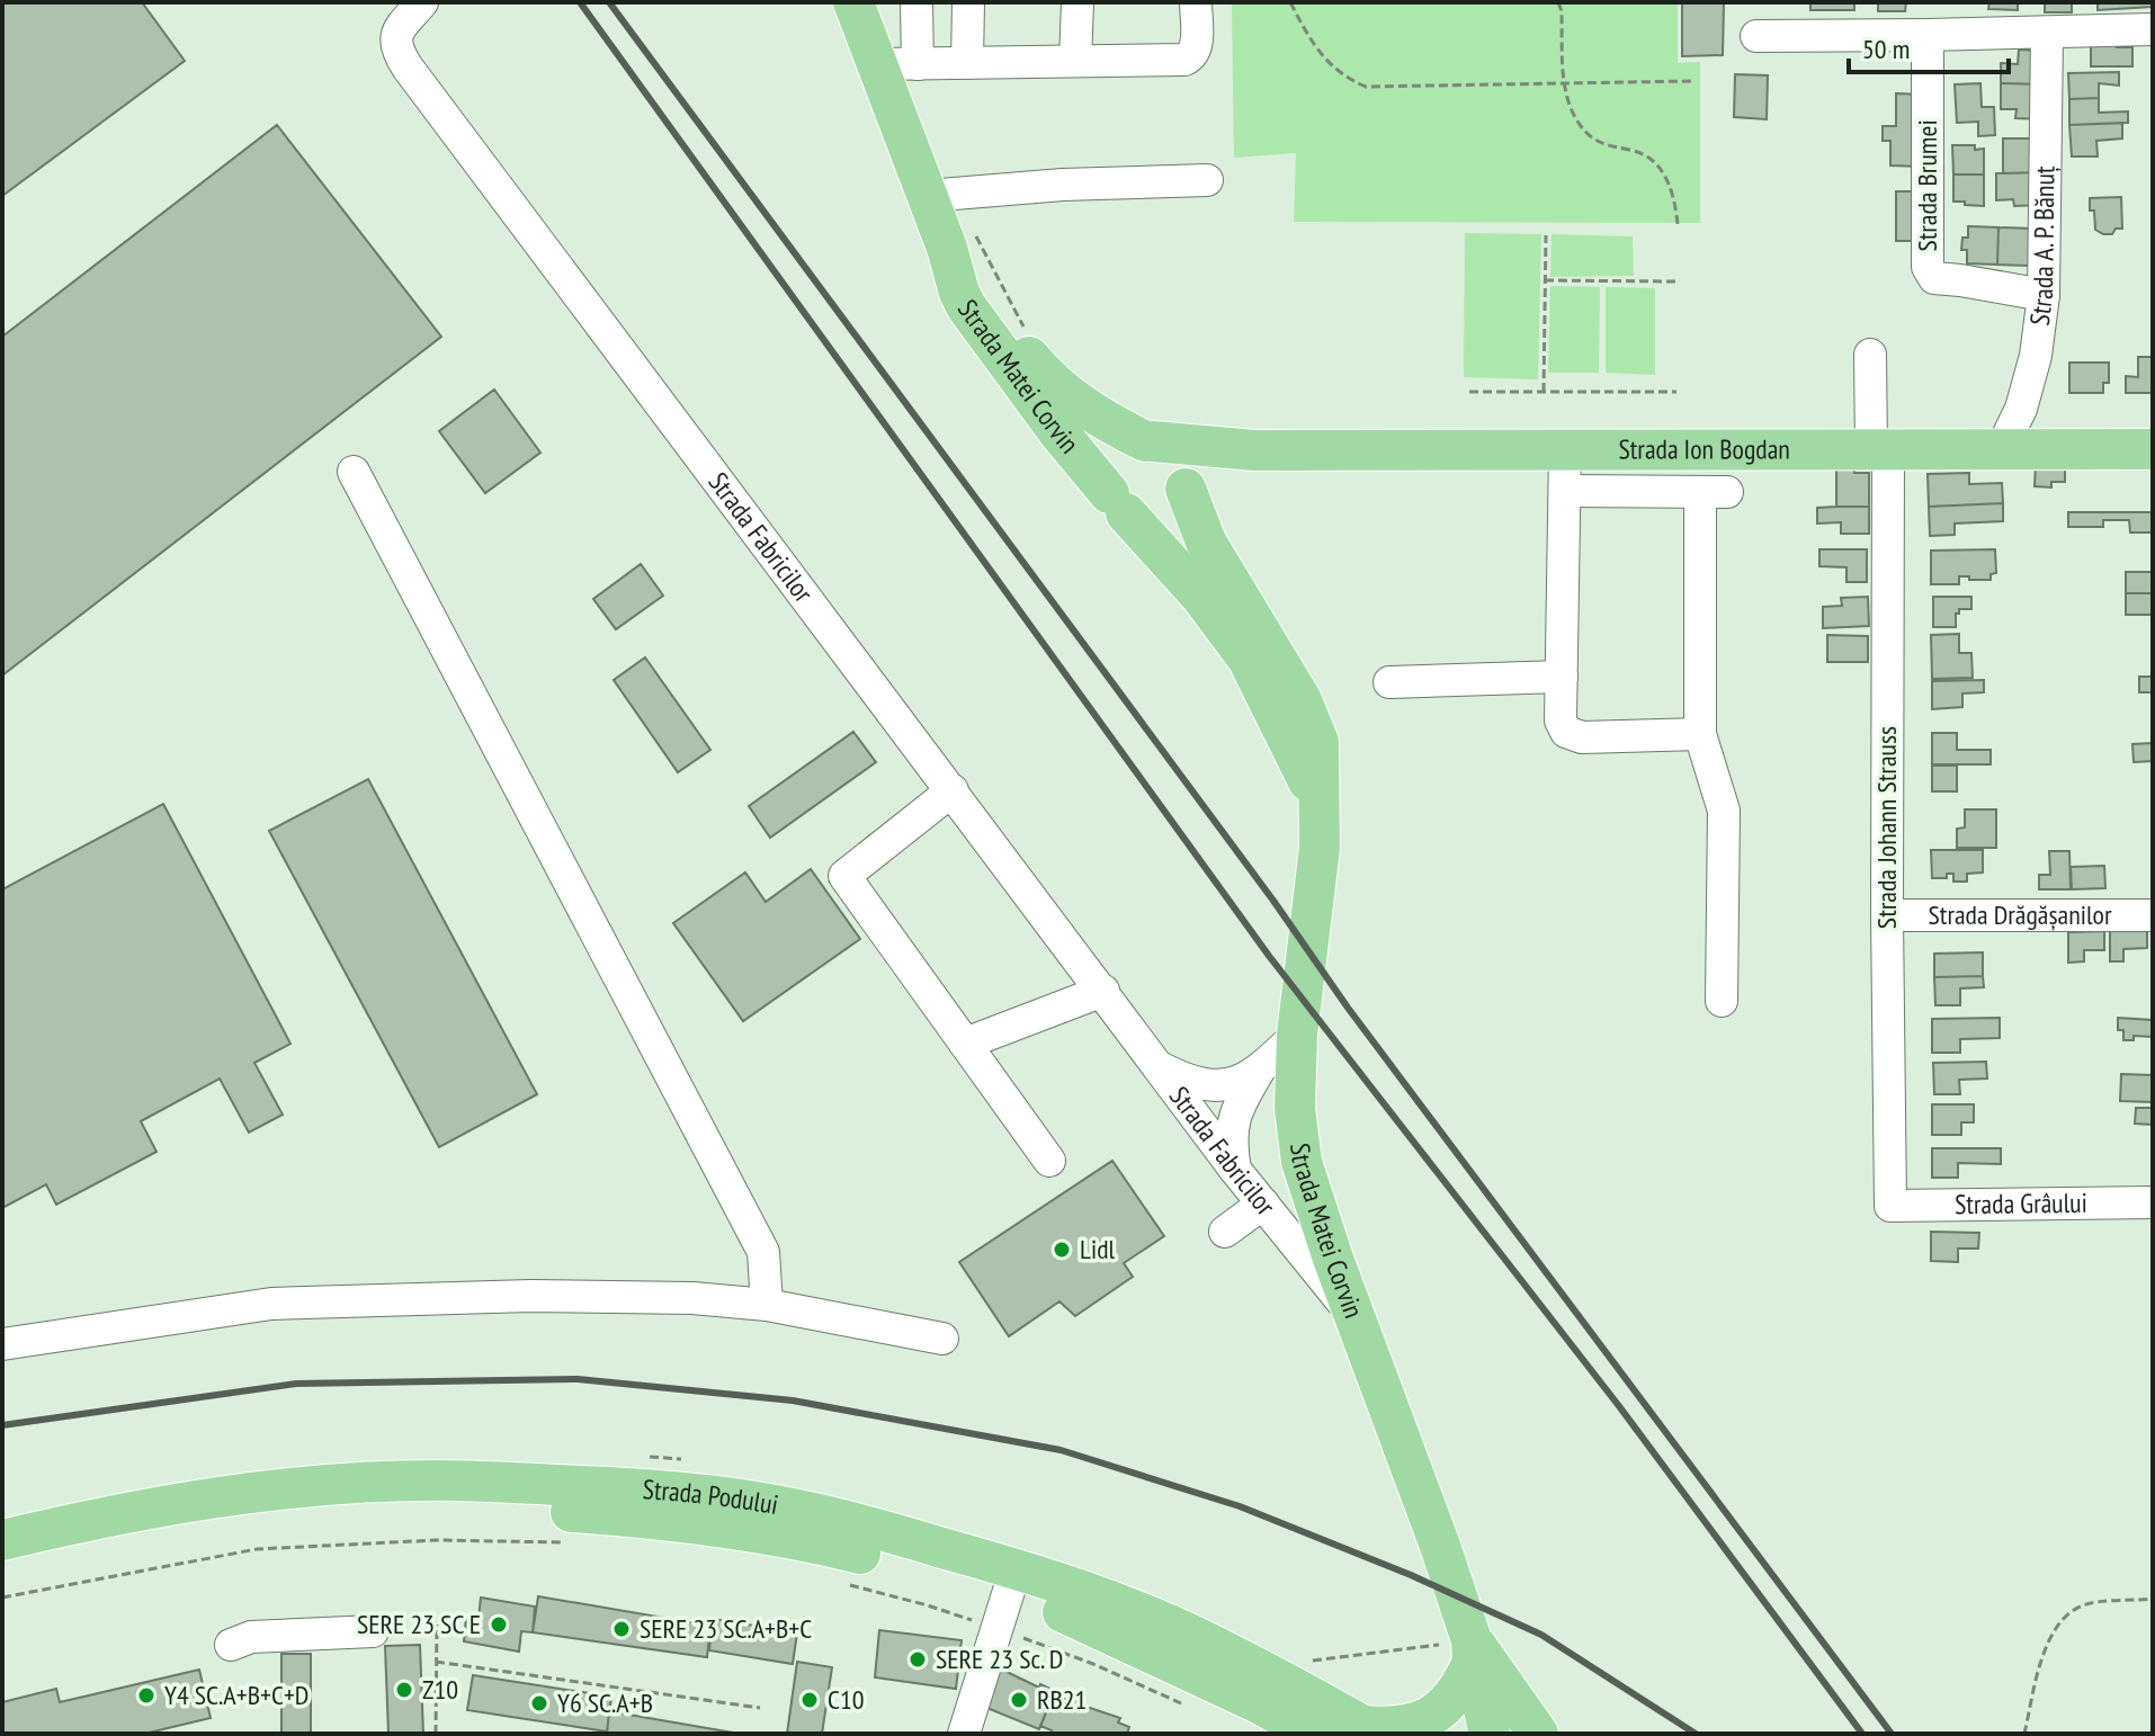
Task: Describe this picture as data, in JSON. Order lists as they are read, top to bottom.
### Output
{
  "streets": {
    "main road": ["Strada Matei Corvin", "Strada Ion Bogdan", "Strada Podului"],
    "street": [
      "Strada Brumei",
      "Strada A. P. Bănuț",
      "Strada Fabricilor",
      "Strada Johann Strauss",
      "Strada Drăgășanilor",
      "Strada Grâului"
    ]
  },
  "crossings": [
    ["Strada Brumei", "Strada A. P. Bănuț"],
    ["Strada A. P. Bănuț", "Strada Ion Bogdan"],
    ["Strada Matei Corvin", "Strada Ion Bogdan"],
    ["Strada Matei Corvin", "Strada Fabricilor"],
    ["Strada Ion Bogdan", "Strada Johann Strauss"],
    ["Strada Johann Strauss", "Strada Drăgășanilor"],
    ["Strada Johann Strauss", "Strada Grâului"]
  ],
  "places": [
    "Lidl",
    "SERE 23 SC E",
    "SERE 23 SC.A+B+C",
    "SERE 23 Sc. D",
    "Z10",
    "Y4 SC.A+B+C+D",
    "C10",
    "RB21",
    "Y6 SC.A+B"
  ],
  "scale_bar": "50 m"
}
